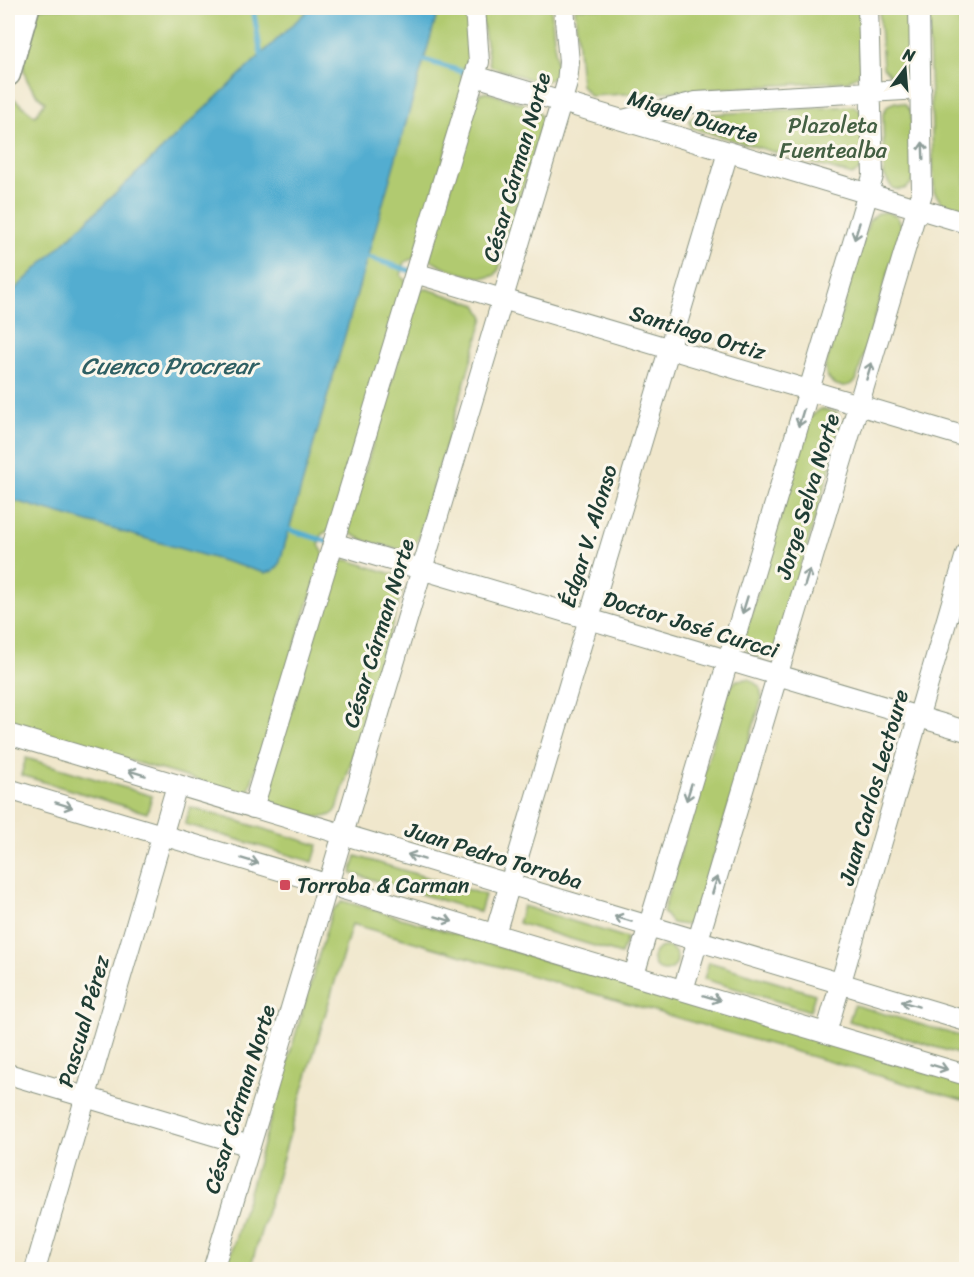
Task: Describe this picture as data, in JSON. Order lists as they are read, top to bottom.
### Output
{
  "streets": {
    "street": [
      "Miguel Duarte",
      "César Cárman Norte",
      "Santiago Ortiz",
      "Jorge Selva Norte",
      "Édgar V. Alonso",
      "Doctor José Curcci",
      "Juan Carlos Lectoure",
      "Juan Pedro Torroba",
      "Pascual Pérez"
    ]
  },
  "crossings": [
    ["Miguel Duarte", "César Cárman Norte"],
    ["Miguel Duarte", "Jorge Selva Norte"],
    ["Miguel Duarte", "Édgar V. Alonso"],
    ["César Cárman Norte", "Santiago Ortiz"],
    ["César Cárman Norte", "Doctor José Curcci"],
    ["César Cárman Norte", "Juan Pedro Torroba"],
    ["Santiago Ortiz", "Jorge Selva Norte"],
    ["Santiago Ortiz", "Édgar V. Alonso"],
    ["Jorge Selva Norte", "Doctor José Curcci"],
    ["Jorge Selva Norte", "Juan Pedro Torroba"],
    ["Édgar V. Alonso", "Doctor José Curcci"],
    ["Édgar V. Alonso", "Juan Pedro Torroba"],
    ["Doctor José Curcci", "Juan Carlos Lectoure"],
    ["Juan Carlos Lectoure", "Juan Pedro Torroba"],
    ["Juan Pedro Torroba", "Pascual Pérez"]
  ],
  "water": ["Cuenco Procrear"],
  "parks": ["Plazoleta Fuentealba"],
  "places": {
    "transit": ["Torroba & Carman"]
  },
  "north": "top"
}
